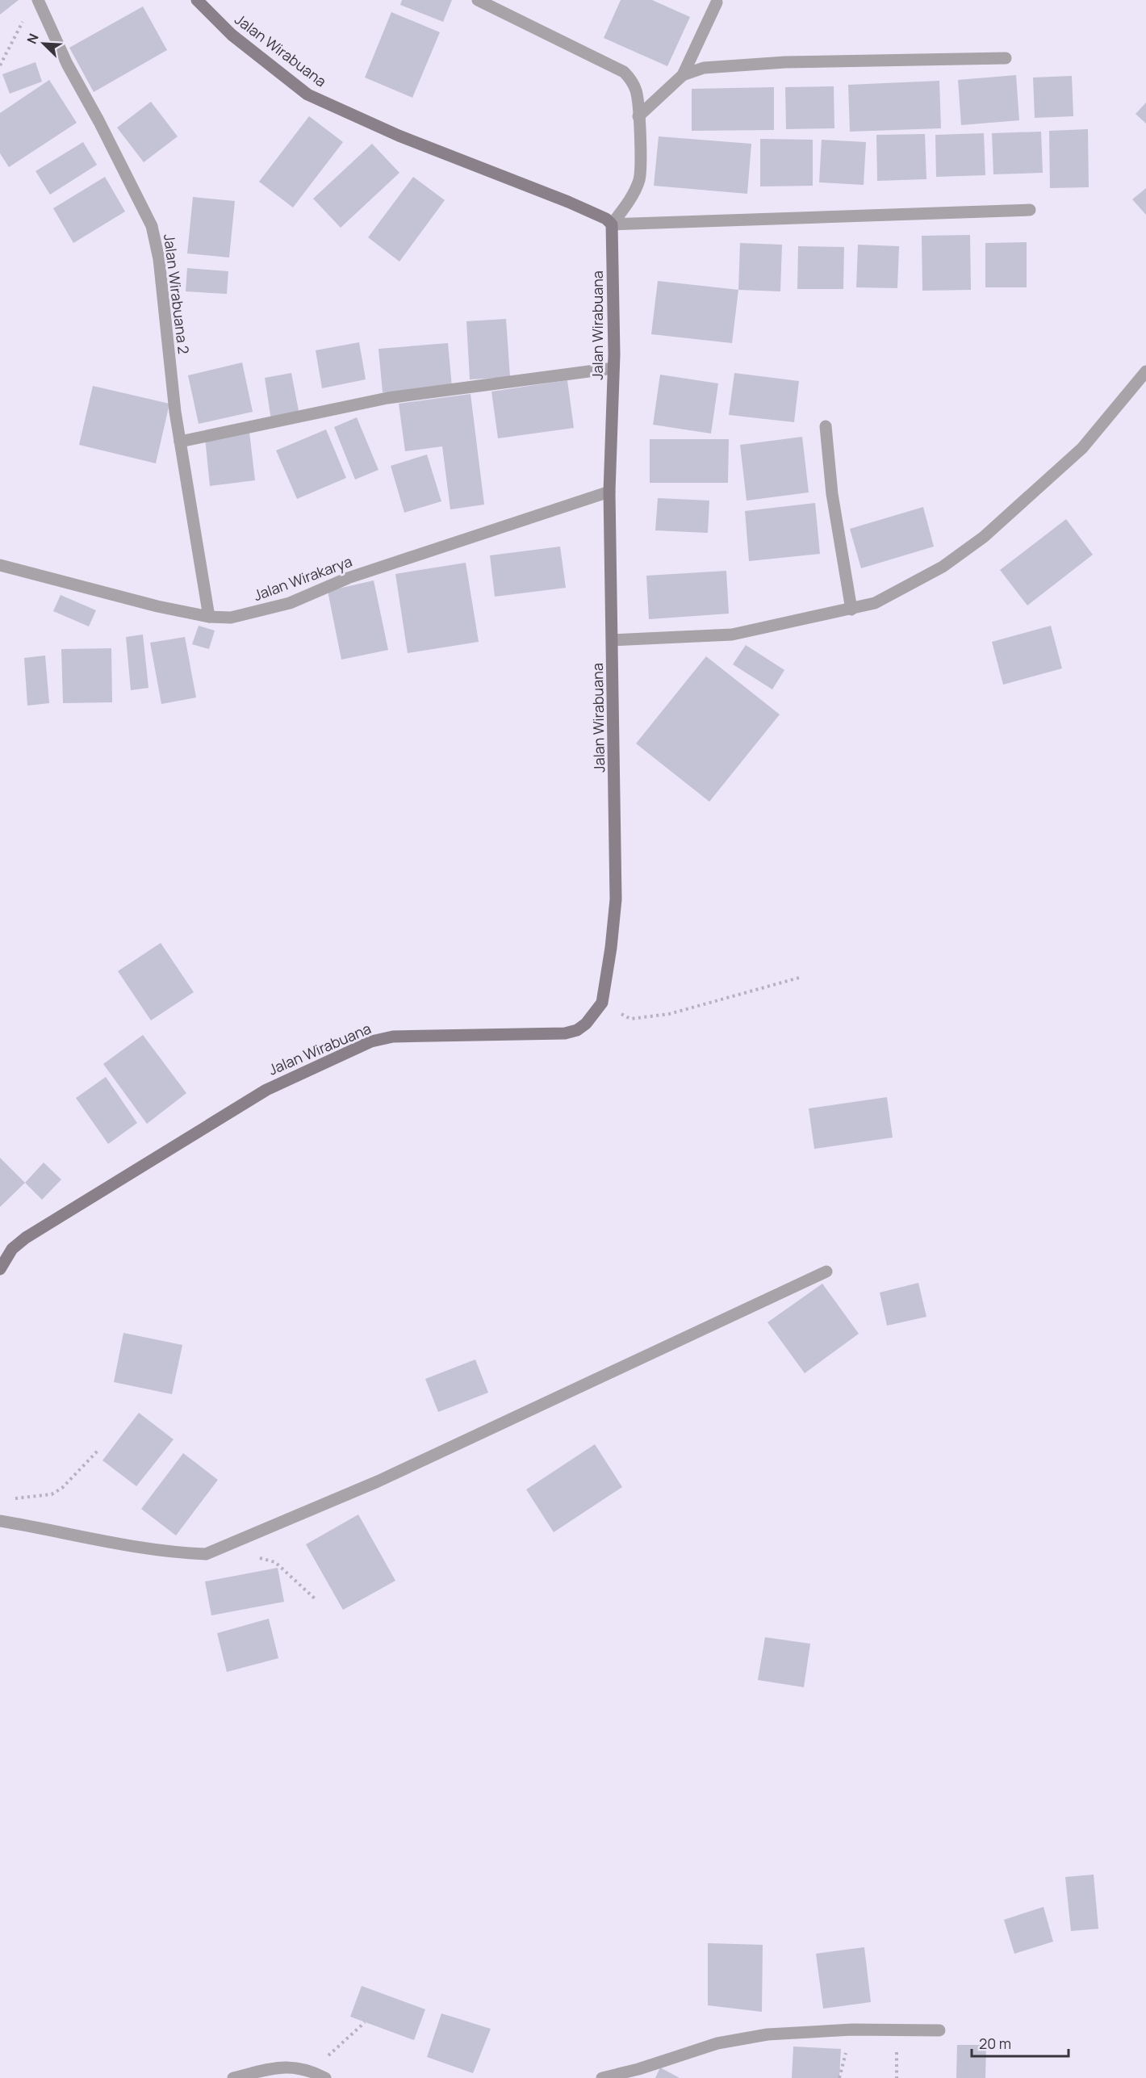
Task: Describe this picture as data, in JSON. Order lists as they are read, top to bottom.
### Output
{
  "streets": {
    "street": ["Jalan Wirabuana", "Jalan Wirabuana 2", "Jalan Wirakarya"]
  },
  "crossings": [
    ["Jalan Wirabuana", "Jalan Wirakarya"],
    ["Jalan Wirabuana 2", "Jalan Wirakarya"]
  ],
  "scale_bar": "20 m",
  "north": "top left"
}
